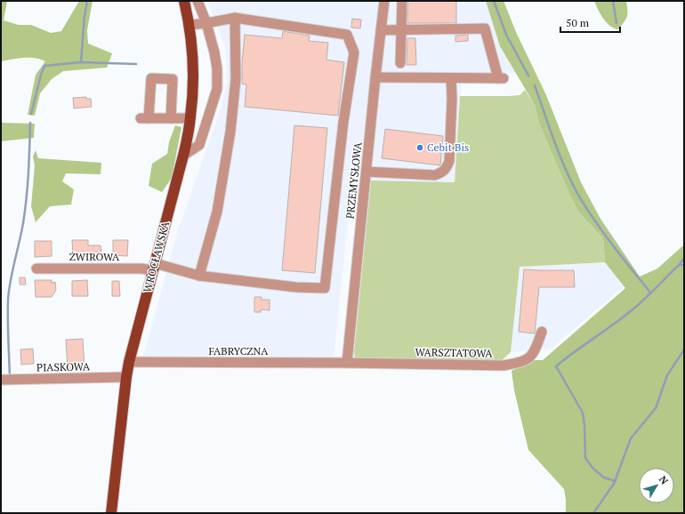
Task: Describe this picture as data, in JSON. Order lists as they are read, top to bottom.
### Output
{
  "streets": {
    "main road": ["WROCŁAWSKA"],
    "street": [
      "PRZEMYSŁOWA",
      "ŻWIROWA",
      "FABRYCZNA",
      "WARSZTATOWA",
      "PIASKOWA"
    ]
  },
  "crossings": [
    ["PRZEMYSŁOWA", "FABRYCZNA"],
    ["PRZEMYSŁOWA", "WARSZTATOWA"],
    ["ŻWIROWA", "WROCŁAWSKA"],
    ["WROCŁAWSKA", "FABRYCZNA"],
    ["WROCŁAWSKA", "PIASKOWA"],
    ["FABRYCZNA", "WARSZTATOWA"]
  ],
  "places": ["Cebit Bis"],
  "scale_bar": "50 m",
  "north": "top right"
}
